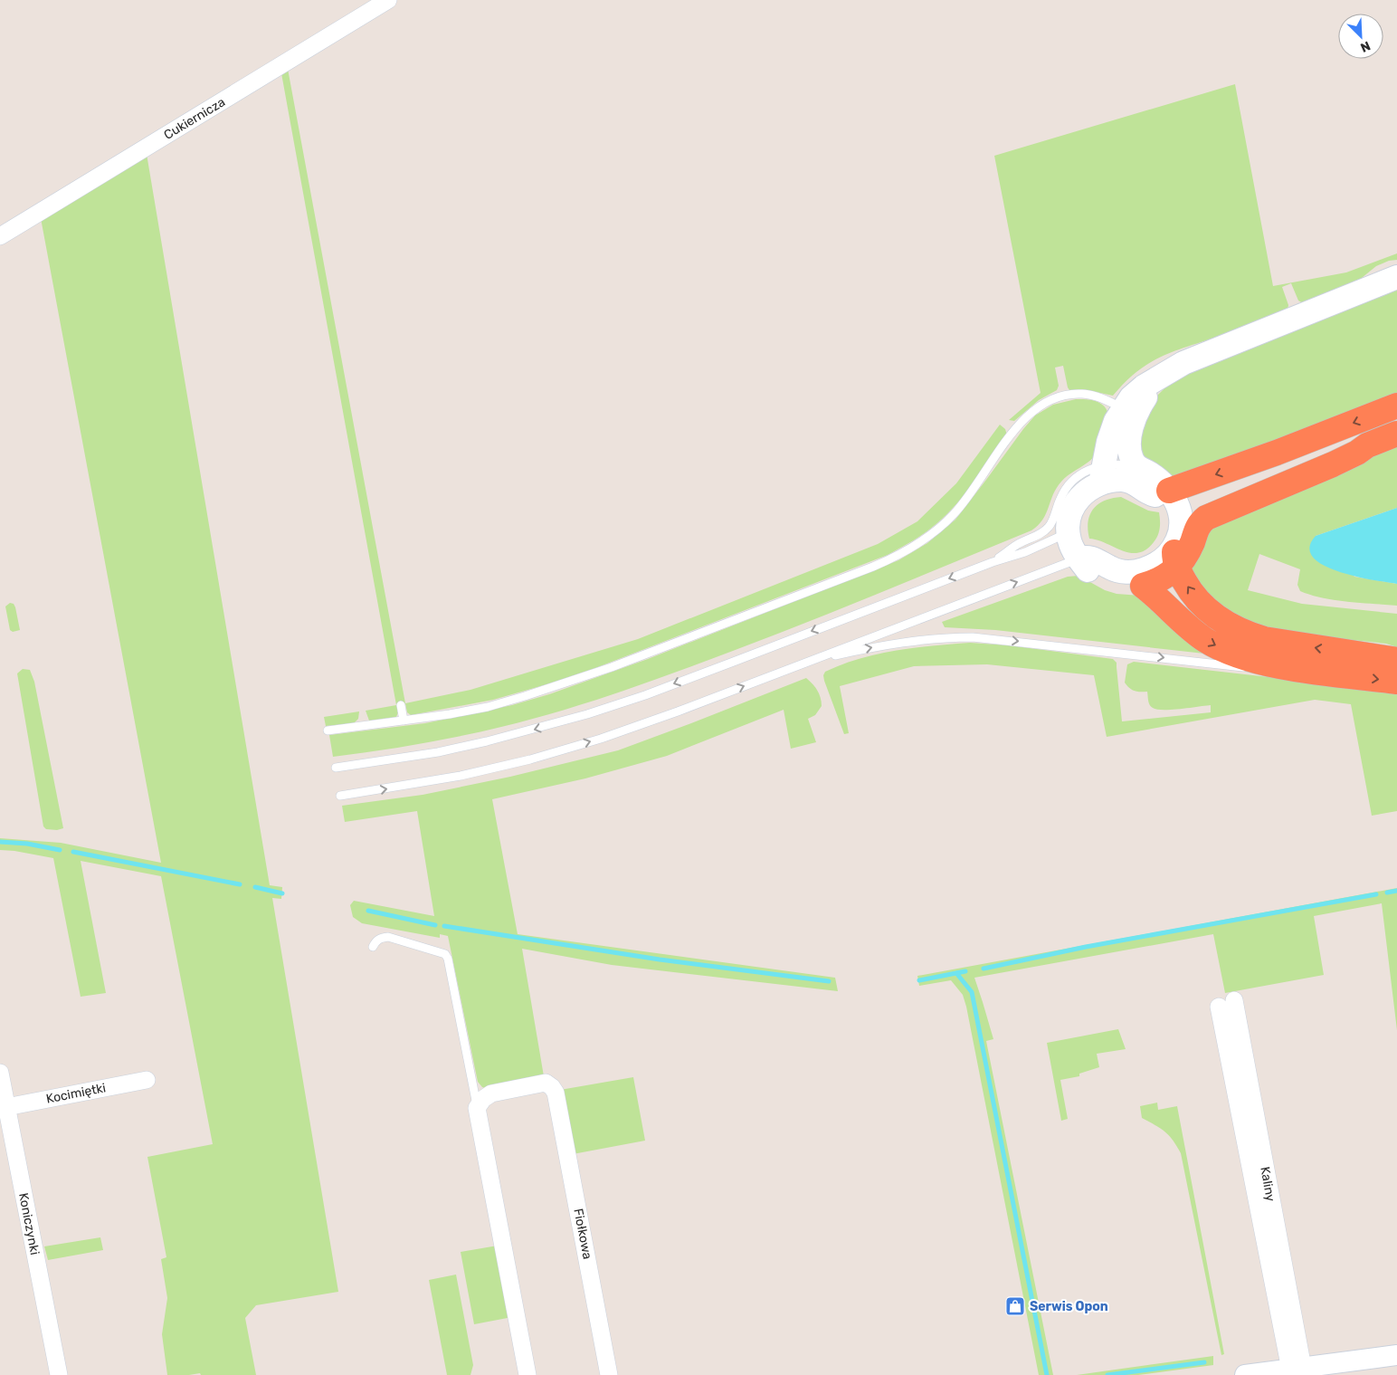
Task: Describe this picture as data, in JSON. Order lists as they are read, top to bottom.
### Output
{
  "streets": {
    "street": [
      "Cukiernicza",
      "Kocimiętki",
      "Kaliny",
      "Koniczynki",
      "Fiołkowa"
    ]
  },
  "crossings": [
    ["Kocimiętki", "Koniczynki"]
  ],
  "places": {
    "shop": ["Serwis Opon"]
  },
  "north": "bottom right"
}
